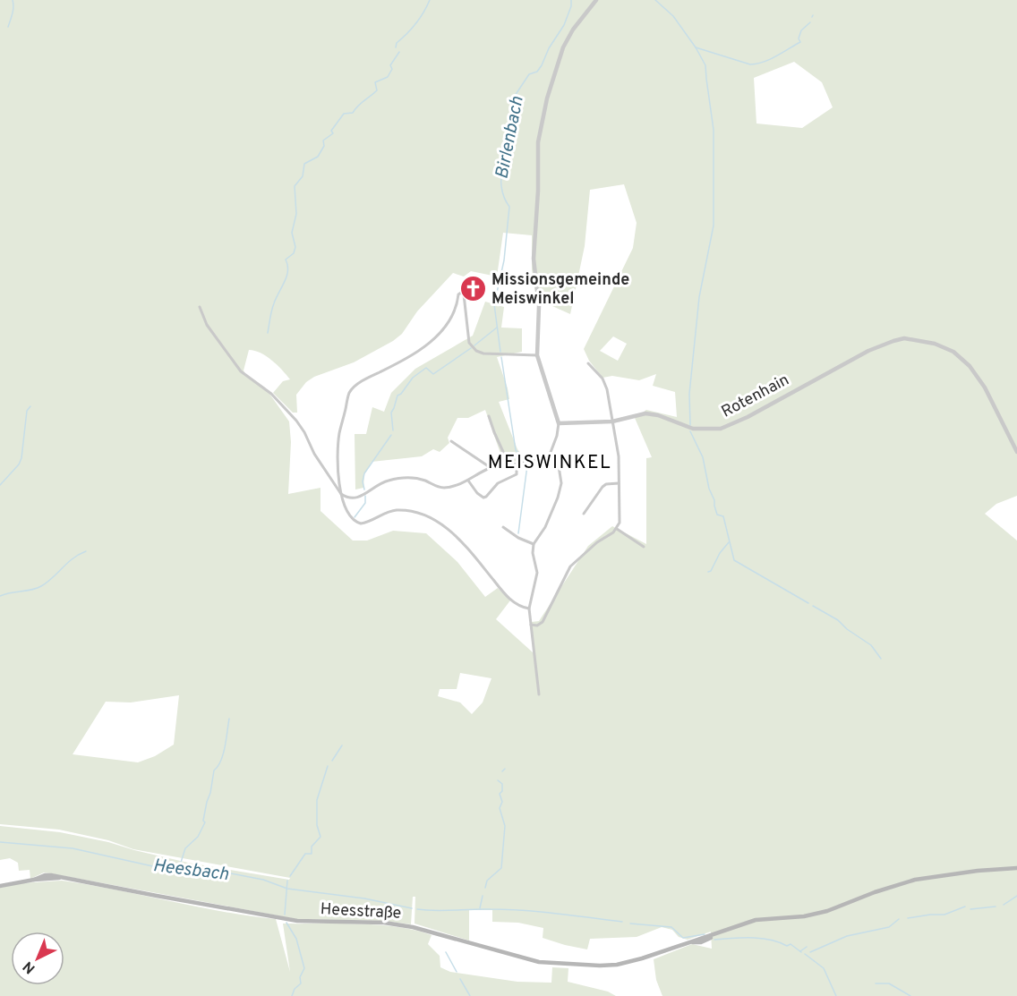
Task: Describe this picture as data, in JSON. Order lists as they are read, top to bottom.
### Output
{
  "streets": {
    "main road": ["Heesstraße"],
    "street": ["Rotenhain"]
  },
  "districts": ["MEISWINKEL"],
  "water": ["Birlenbach", "Heesbach"],
  "places": {
    "church": ["Missionsgemeinde Meiswinkel"]
  },
  "north": "bottom left"
}
